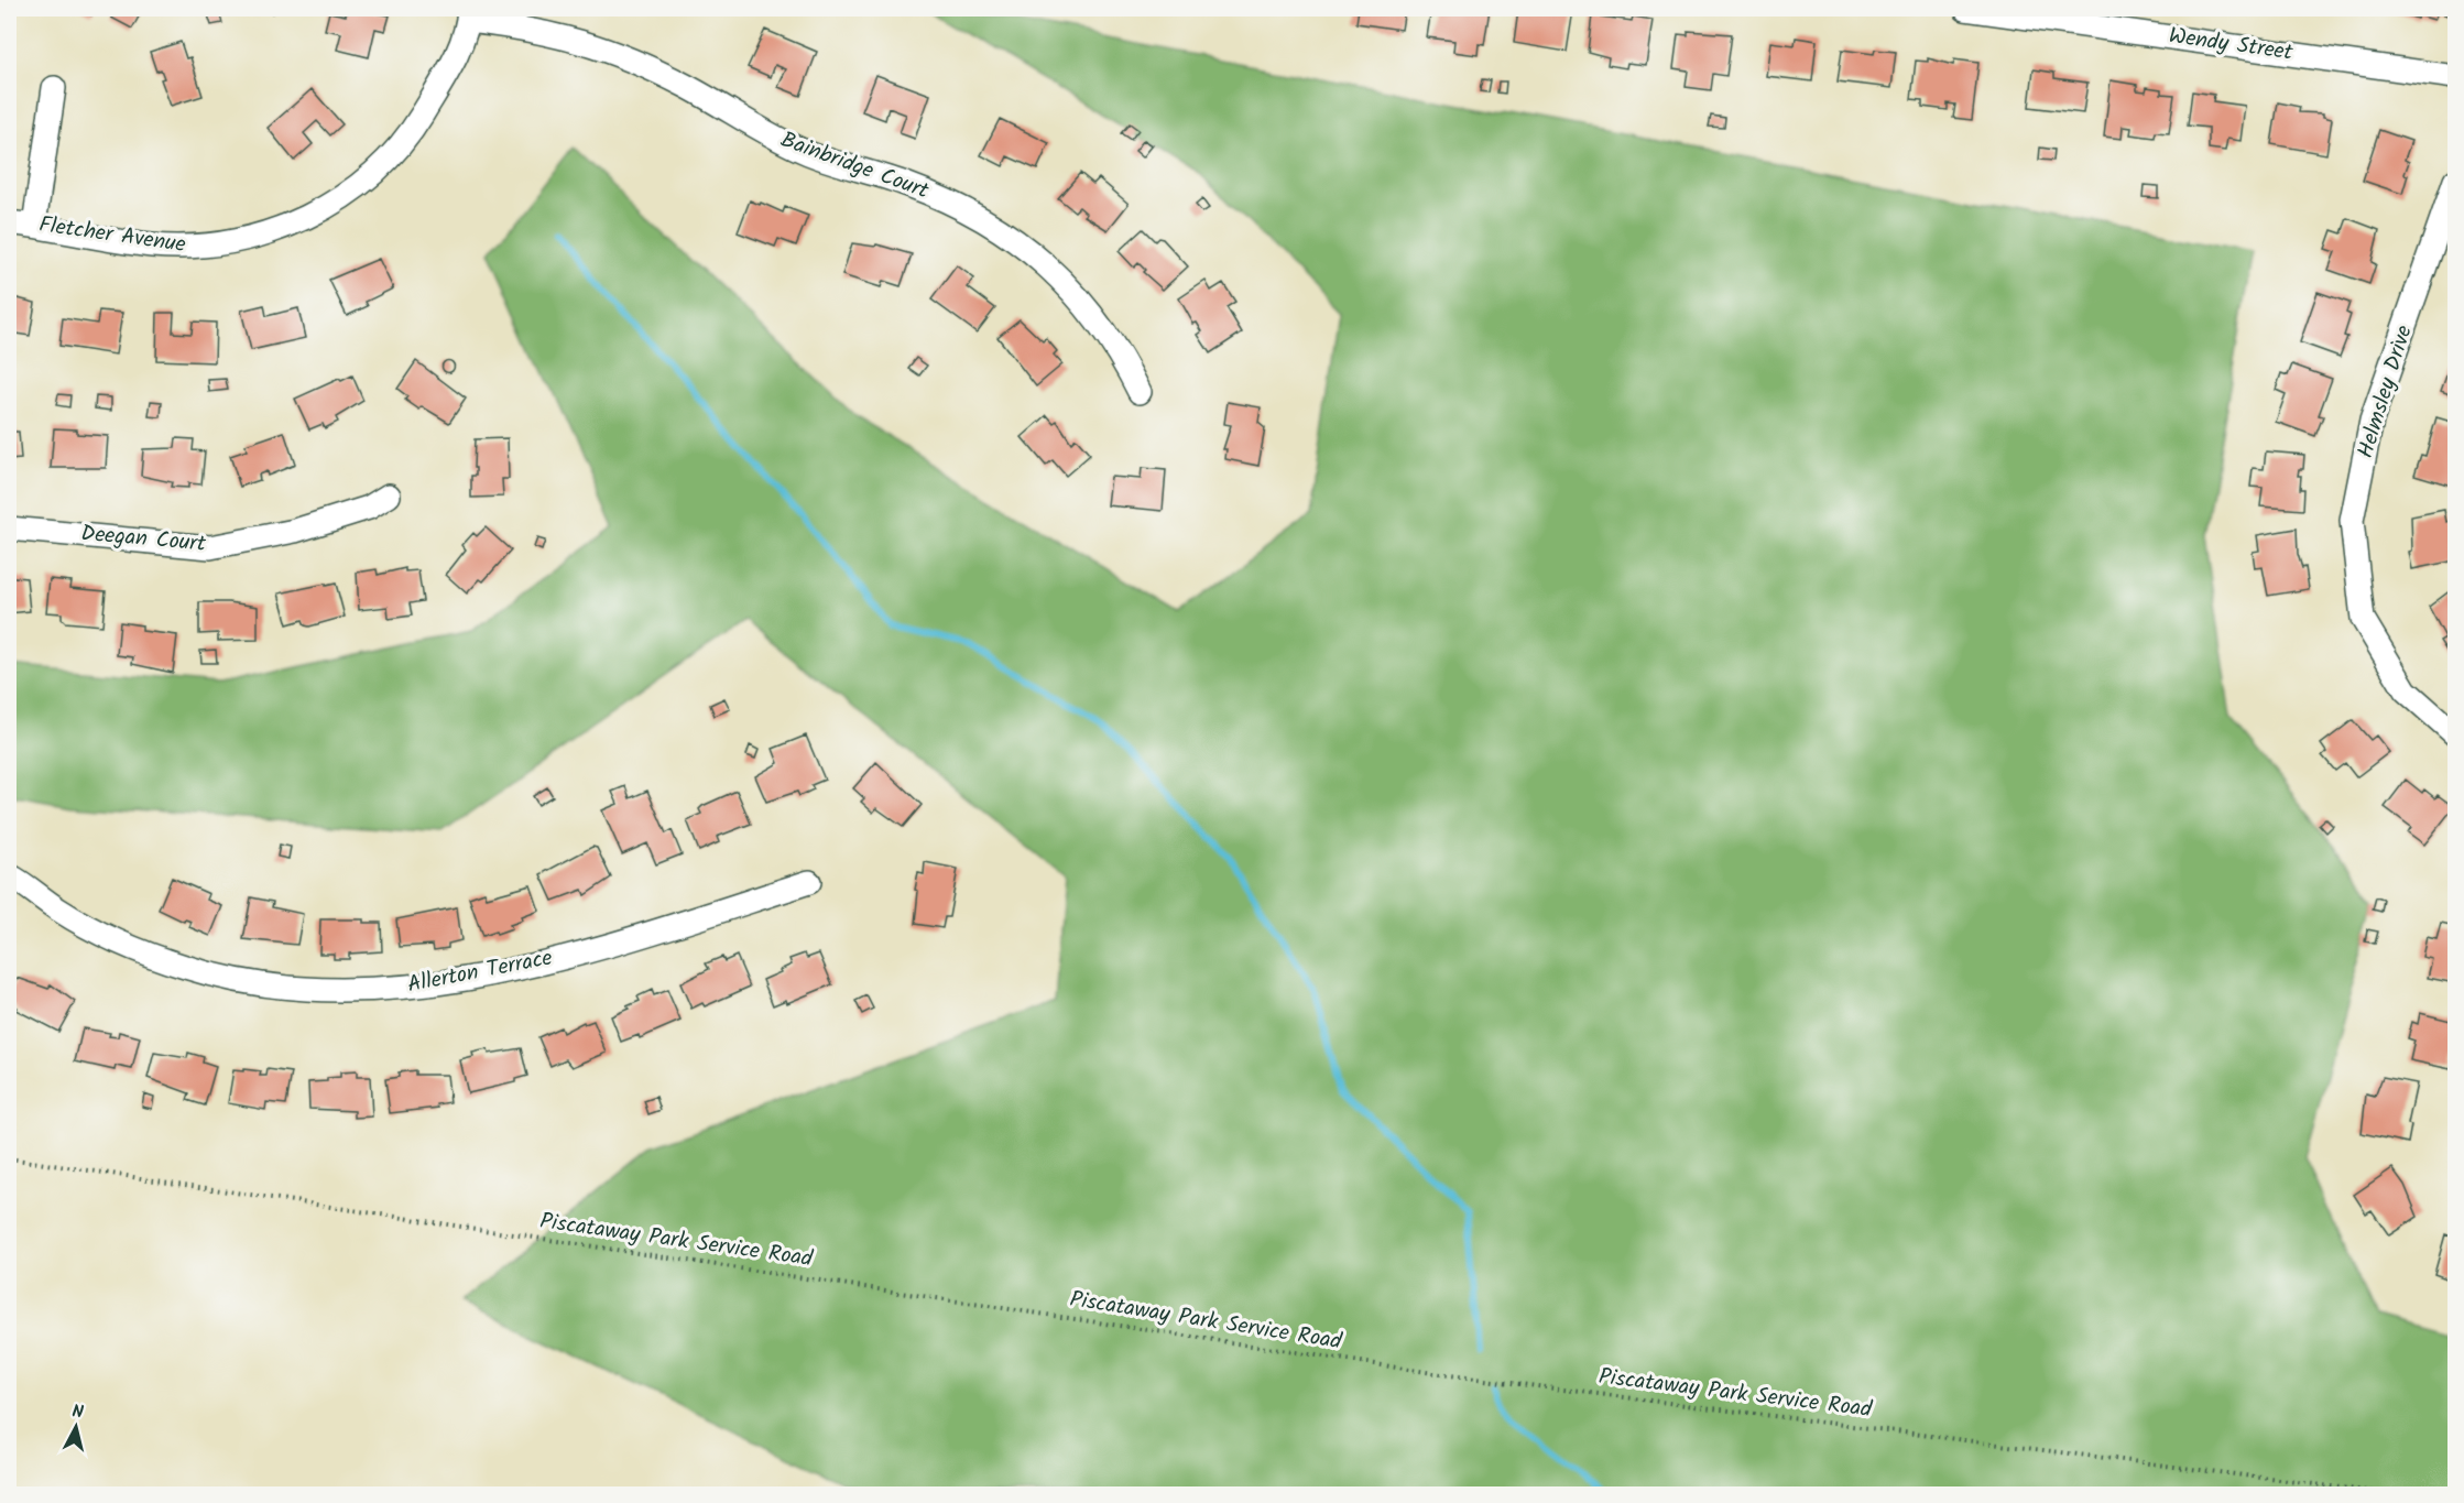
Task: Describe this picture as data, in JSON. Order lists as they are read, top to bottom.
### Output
{
  "streets": {
    "street": [
      "Wendy Street",
      "Bainbridge Court",
      "Fletcher Avenue",
      "Helmsley Drive",
      "Deegan Court",
      "Allerton Terrace"
    ],
    "path": ["Piscataway Park Service Road"]
  },
  "crossings": [
    ["Bainbridge Court", "Fletcher Avenue"]
  ],
  "north": "top"
}
